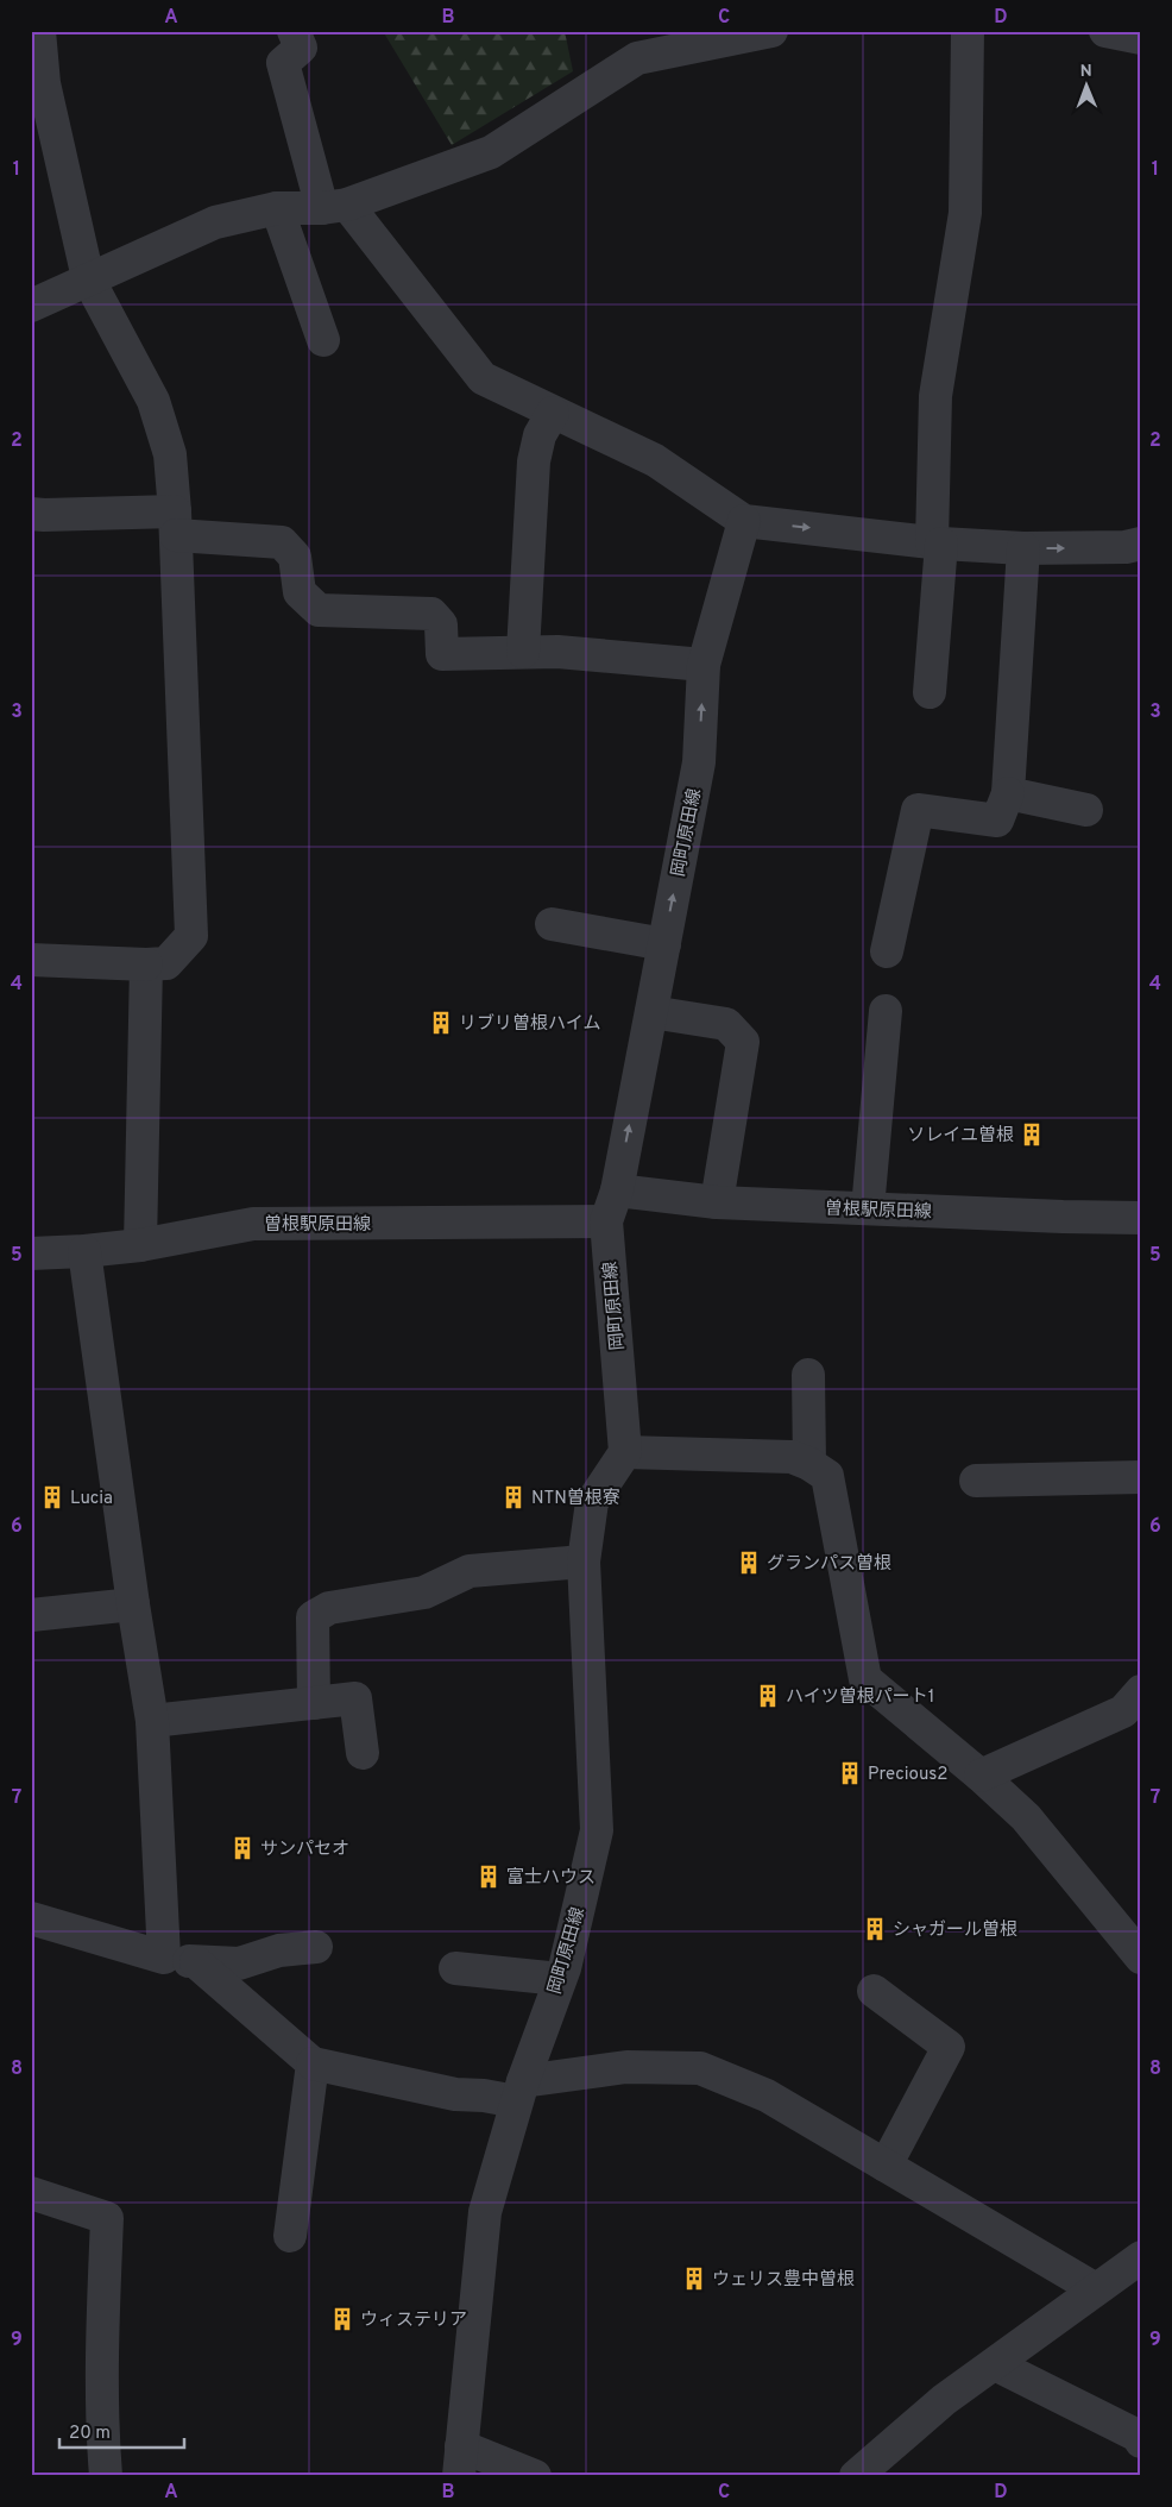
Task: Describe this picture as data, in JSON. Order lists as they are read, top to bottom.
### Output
{
  "streets": {
    "street": ["岡町原田線", "曽根駅原田線"]
  },
  "crossings": [
    ["岡町原田線", "曽根駅原田線"]
  ],
  "places": {
    "building": [
      "リブリ曽根ハイム",
      "ソレイユ曽根",
      "Lucia",
      "NTN曽根寮",
      "グランパス曽根",
      "ハイツ曽根パート1",
      "Precious2",
      "サンパセオ",
      "富士ハウス",
      "シャガール曽根",
      "ウェリス豊中曽根",
      "ウィステリア"
    ]
  },
  "scale_bar": "20 m",
  "north": "top",
  "grid": {
    "columns": [
      "A",
      "B",
      "C",
      "D"
    ],
    "rows": [
      "1",
      "2",
      "3",
      "4",
      "5",
      "6",
      "7",
      "8",
      "9"
    ]
  }
}
